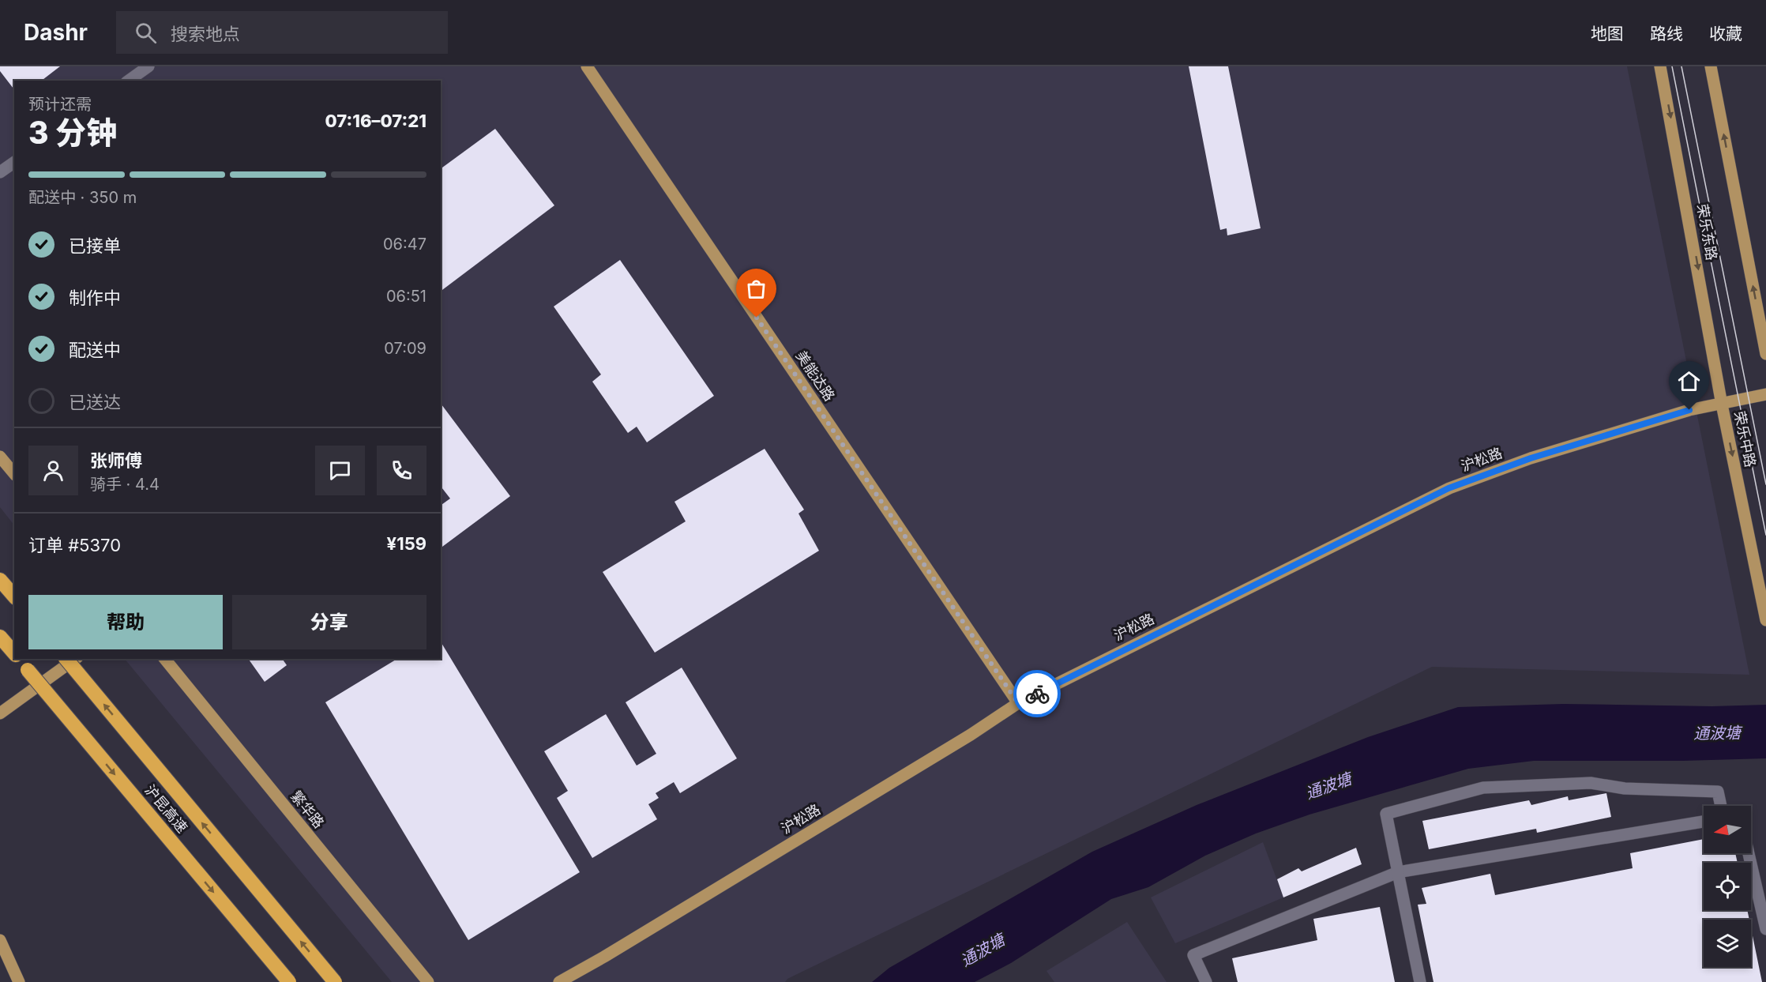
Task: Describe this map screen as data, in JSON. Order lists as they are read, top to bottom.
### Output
{
  "streets": {
    "highway": ["沪昆高速"],
    "main road": [
      "荣乐东路",
      "美能达路",
      "荣乐中路",
      "沪松路",
      "繁华路"
    ]
  },
  "crossings": [
    ["荣乐东路", "荣乐中路"],
    ["荣乐东路", "沪松路"],
    ["美能达路", "沪松路"],
    ["荣乐中路", "沪松路"]
  ],
  "one_way": ["荣乐中路"],
  "water": ["通波塘"],
  "north": "left",
  "page": {
    "header": "Dashr",
    "search": "搜索地点",
    "nav": ["地图", "路线", "收藏"],
    "heading": ["3 分钟", "预计还需", "07:16–07:21"],
    "panel": [
      "张师傅",
      "骑手 · 4.4",
      "订单 #5370",
      "¥159"
    ],
    "bar": "配送中 · 350 m",
    "list": [
      ["已接单", "06:47"],
      ["制作中", "06:51"],
      ["配送中", "07:09"],
      "已送达"
    ],
    "buttons": ["帮助", "分享"]
  }
}
